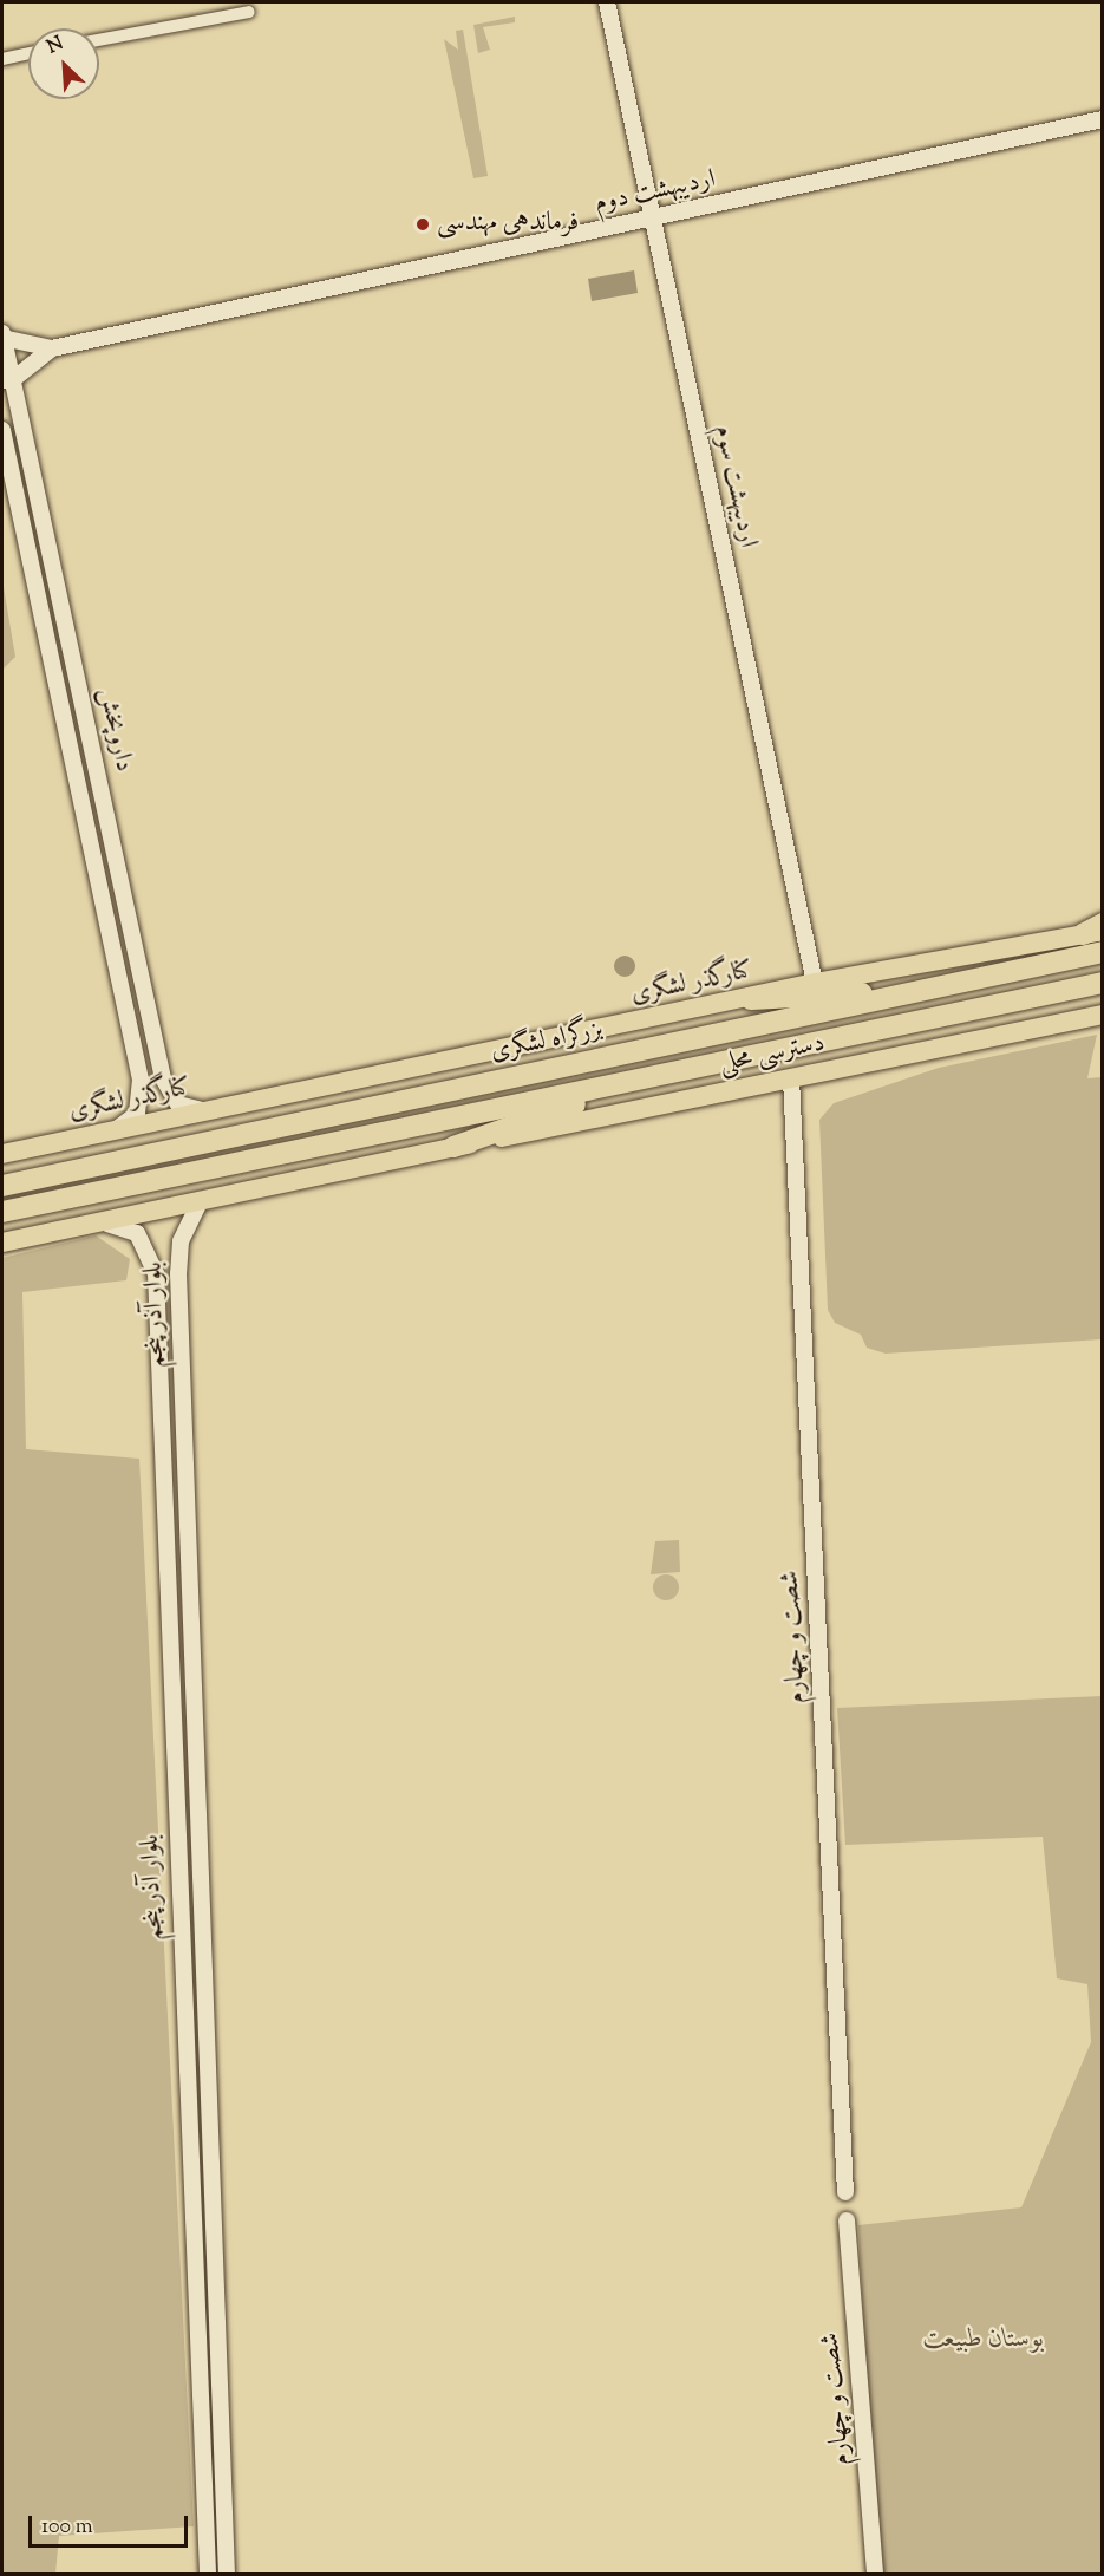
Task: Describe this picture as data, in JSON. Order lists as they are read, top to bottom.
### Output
{
  "streets": {
    "highway": ["بزرگراه لشگری"],
    "main road": ["کنارگذر لشگری", "دسترسی محلی"],
    "street": [
      "اردیبهشت دوم",
      "اردیبهشت سوم",
      "داروپخش",
      "بلوار آذر پنجم",
      "شصت و چهارم"
    ]
  },
  "crossings": [
    ["اردیبهشت دوم", "اردیبهشت سوم"],
    ["اردیبهشت دوم", "داروپخش"],
    ["اردیبهشت سوم", "کنارگذر لشگری"],
    ["داروپخش", "کنارگذر لشگری"],
    ["دسترسی محلی", "شصت و چهارم"]
  ],
  "parks": ["بوستان طبیعت"],
  "places": ["فرماندهی مهندسی"],
  "scale_bar": "100 m",
  "north": "top left"
}
